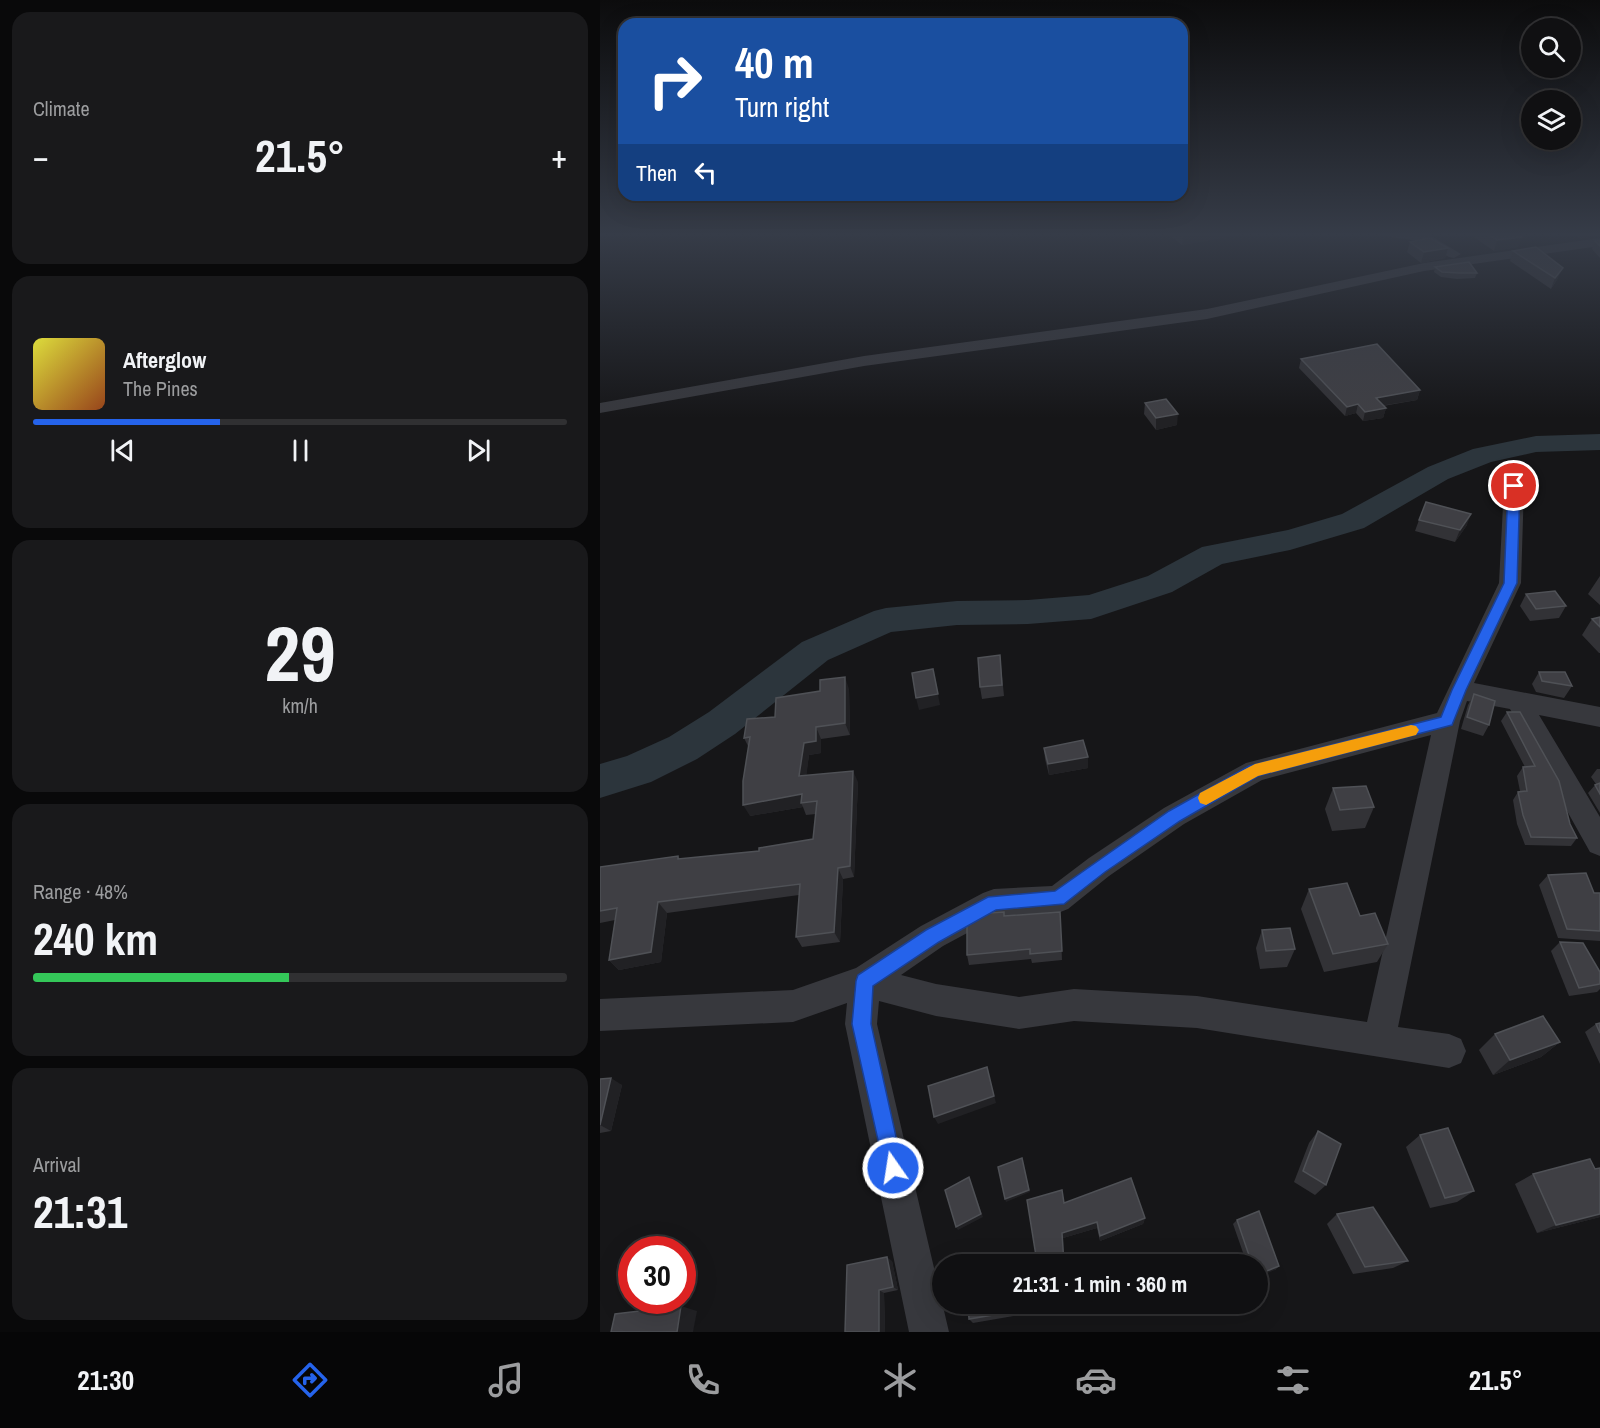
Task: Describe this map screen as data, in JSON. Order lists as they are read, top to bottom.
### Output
{
  "page": {
    "tile": [
      "Climate",
      ["29", "km/h"],
      ["Range · 48%", "240 km"],
      ["Arrival", "21:31"]
    ],
    "turn": ["40 m", "Turn right"],
    "heat": ["−", "21.5°", "+"],
    "then": "Then",
    "song": ["Afterglow", "The Pines"],
    "limit": "30",
    "trip": "21:31 · 1 min · 360 m",
    "tabs": ["21:30", "21.5°"]
  }
}
